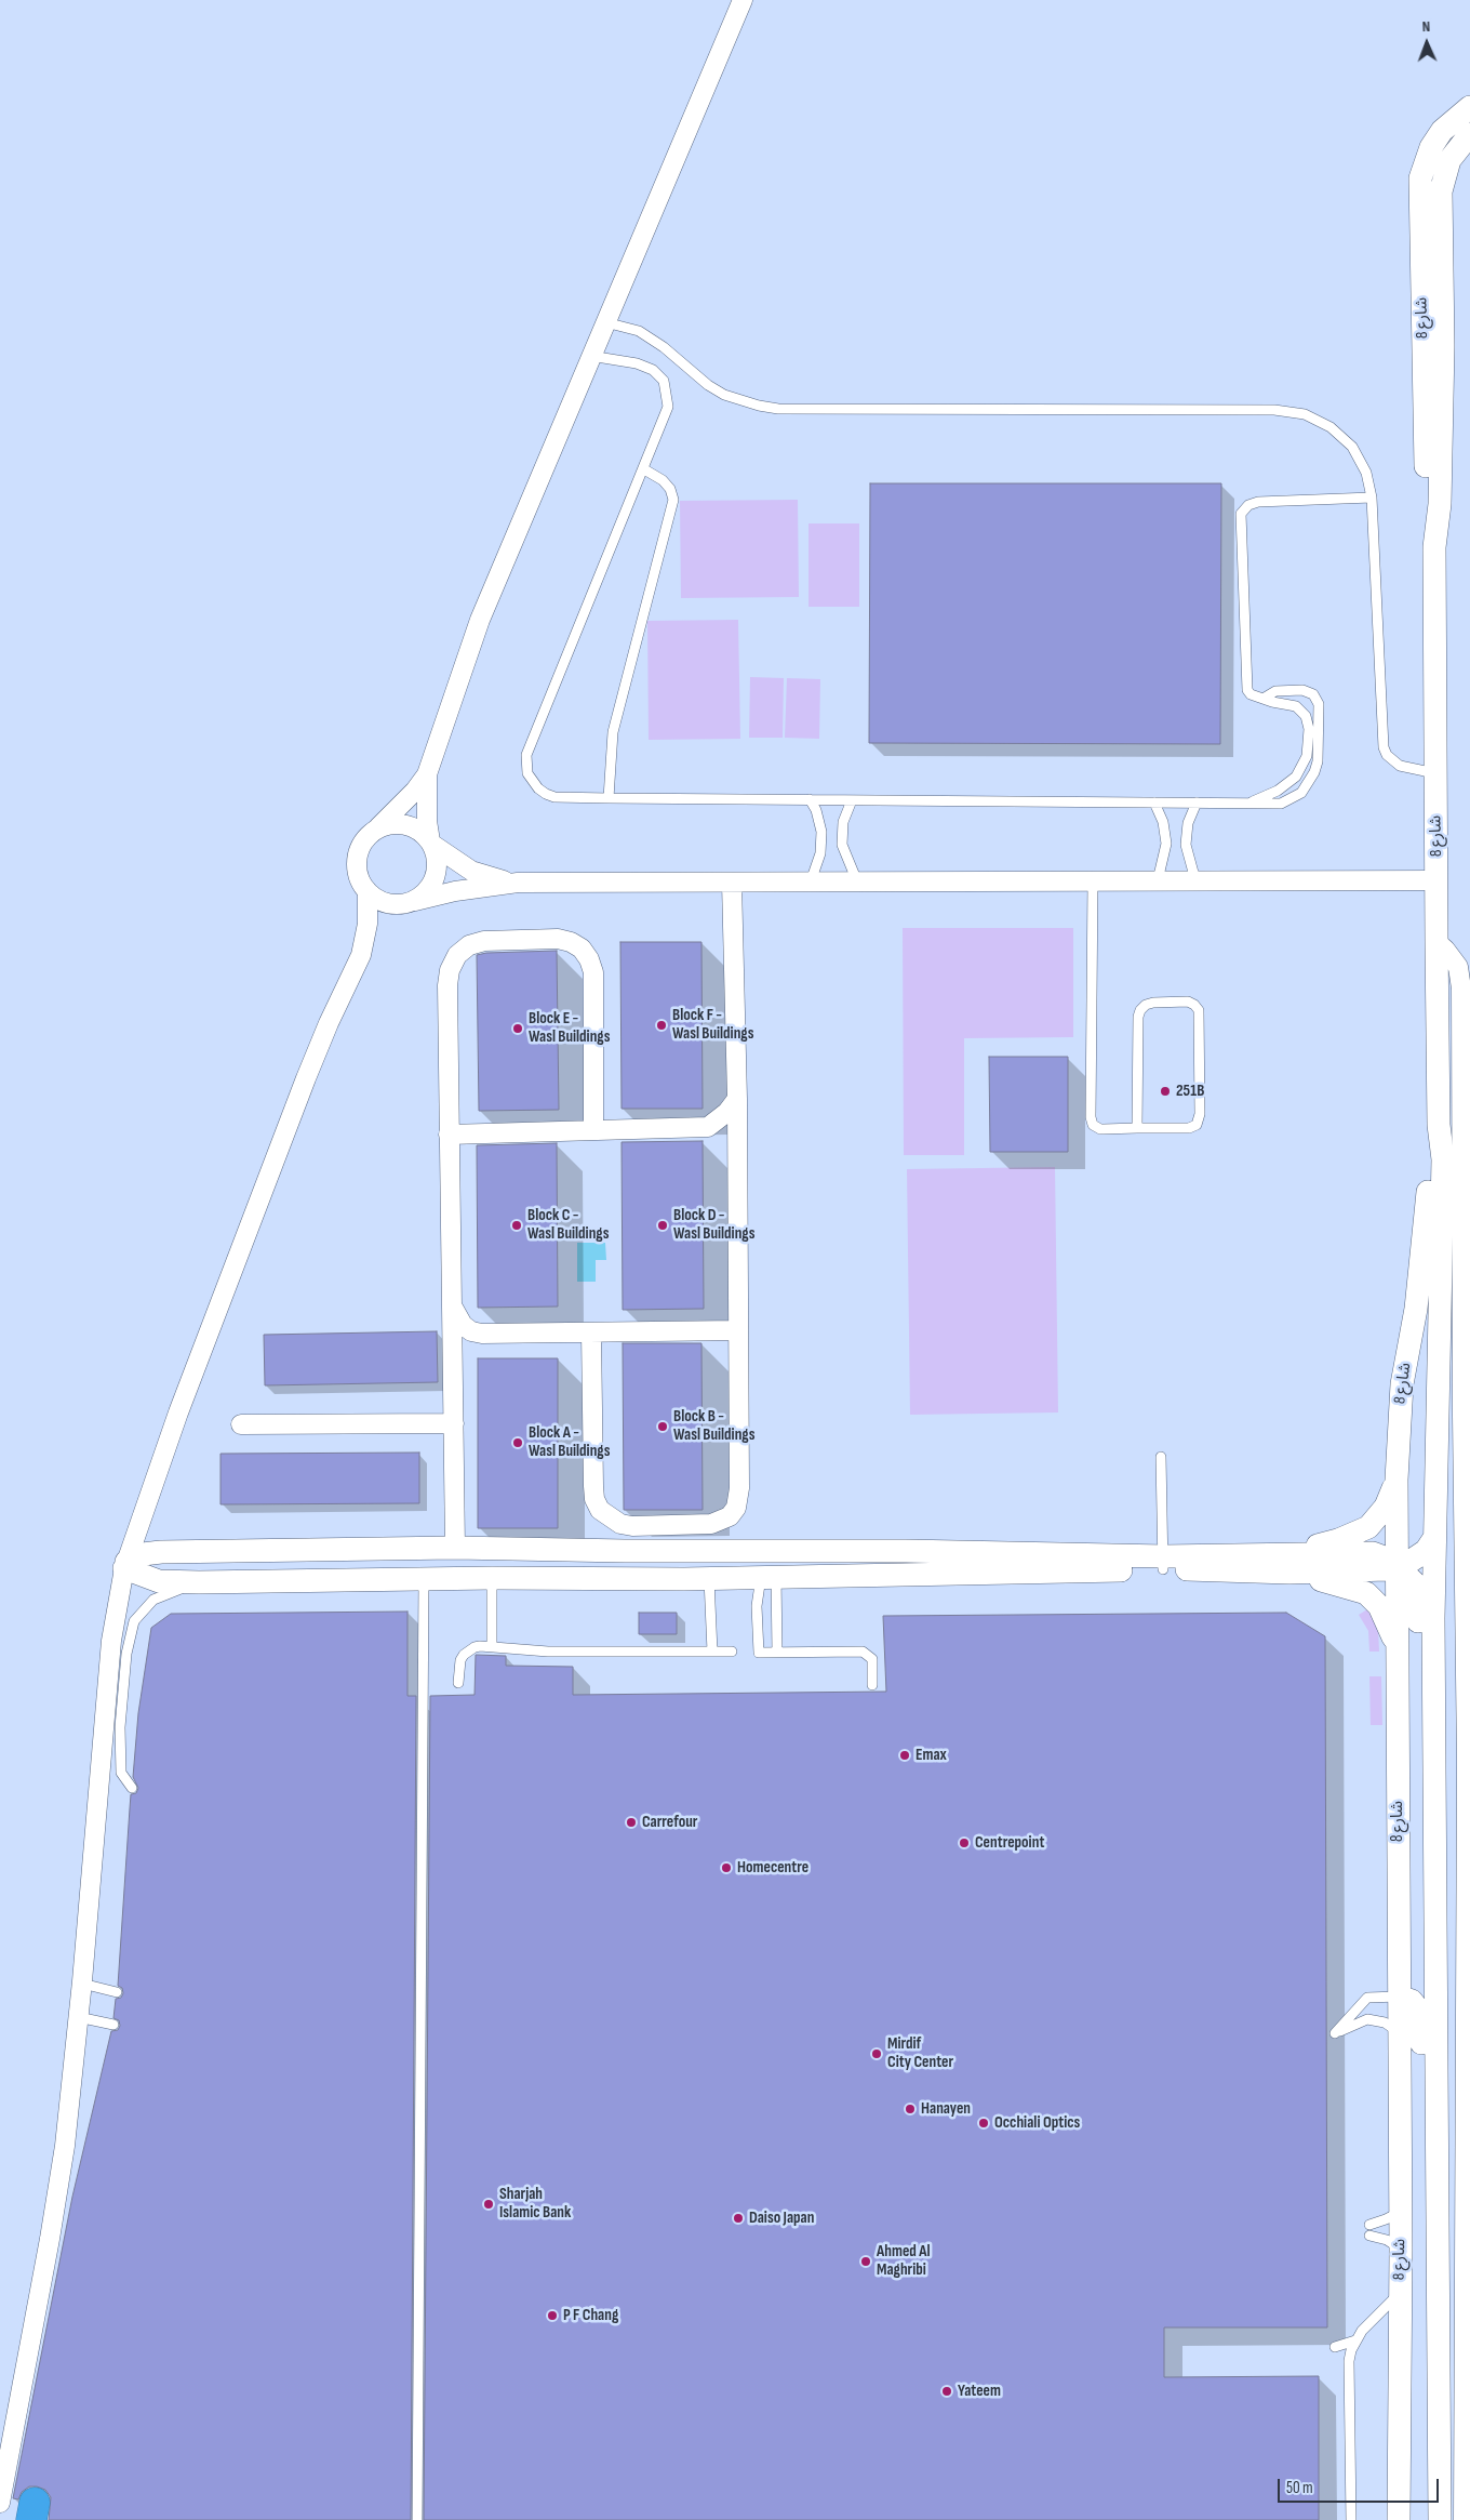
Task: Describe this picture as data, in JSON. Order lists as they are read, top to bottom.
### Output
{
  "streets": {
    "street": ["شارع 8"]
  },
  "places": [
    "Block F - Wasl Buildings",
    "Block E - Wasl Buildings",
    "251B",
    "Block C - Wasl Buildings",
    "Block D - Wasl Buildings",
    "Block B - Wasl Buildings",
    "Block A - Wasl Buildings",
    "Emax",
    "Carrefour",
    "Centrepoint",
    "Homecentre",
    "Mirdif City Center",
    "Hanayen",
    "Occhiali Optics",
    "Sharjah Islamic Bank",
    "Daiso Japan",
    "Ahmed Al Maghribi",
    "P F Chang",
    "Yateem"
  ],
  "scale_bar": "50 m",
  "north": "top"
}
